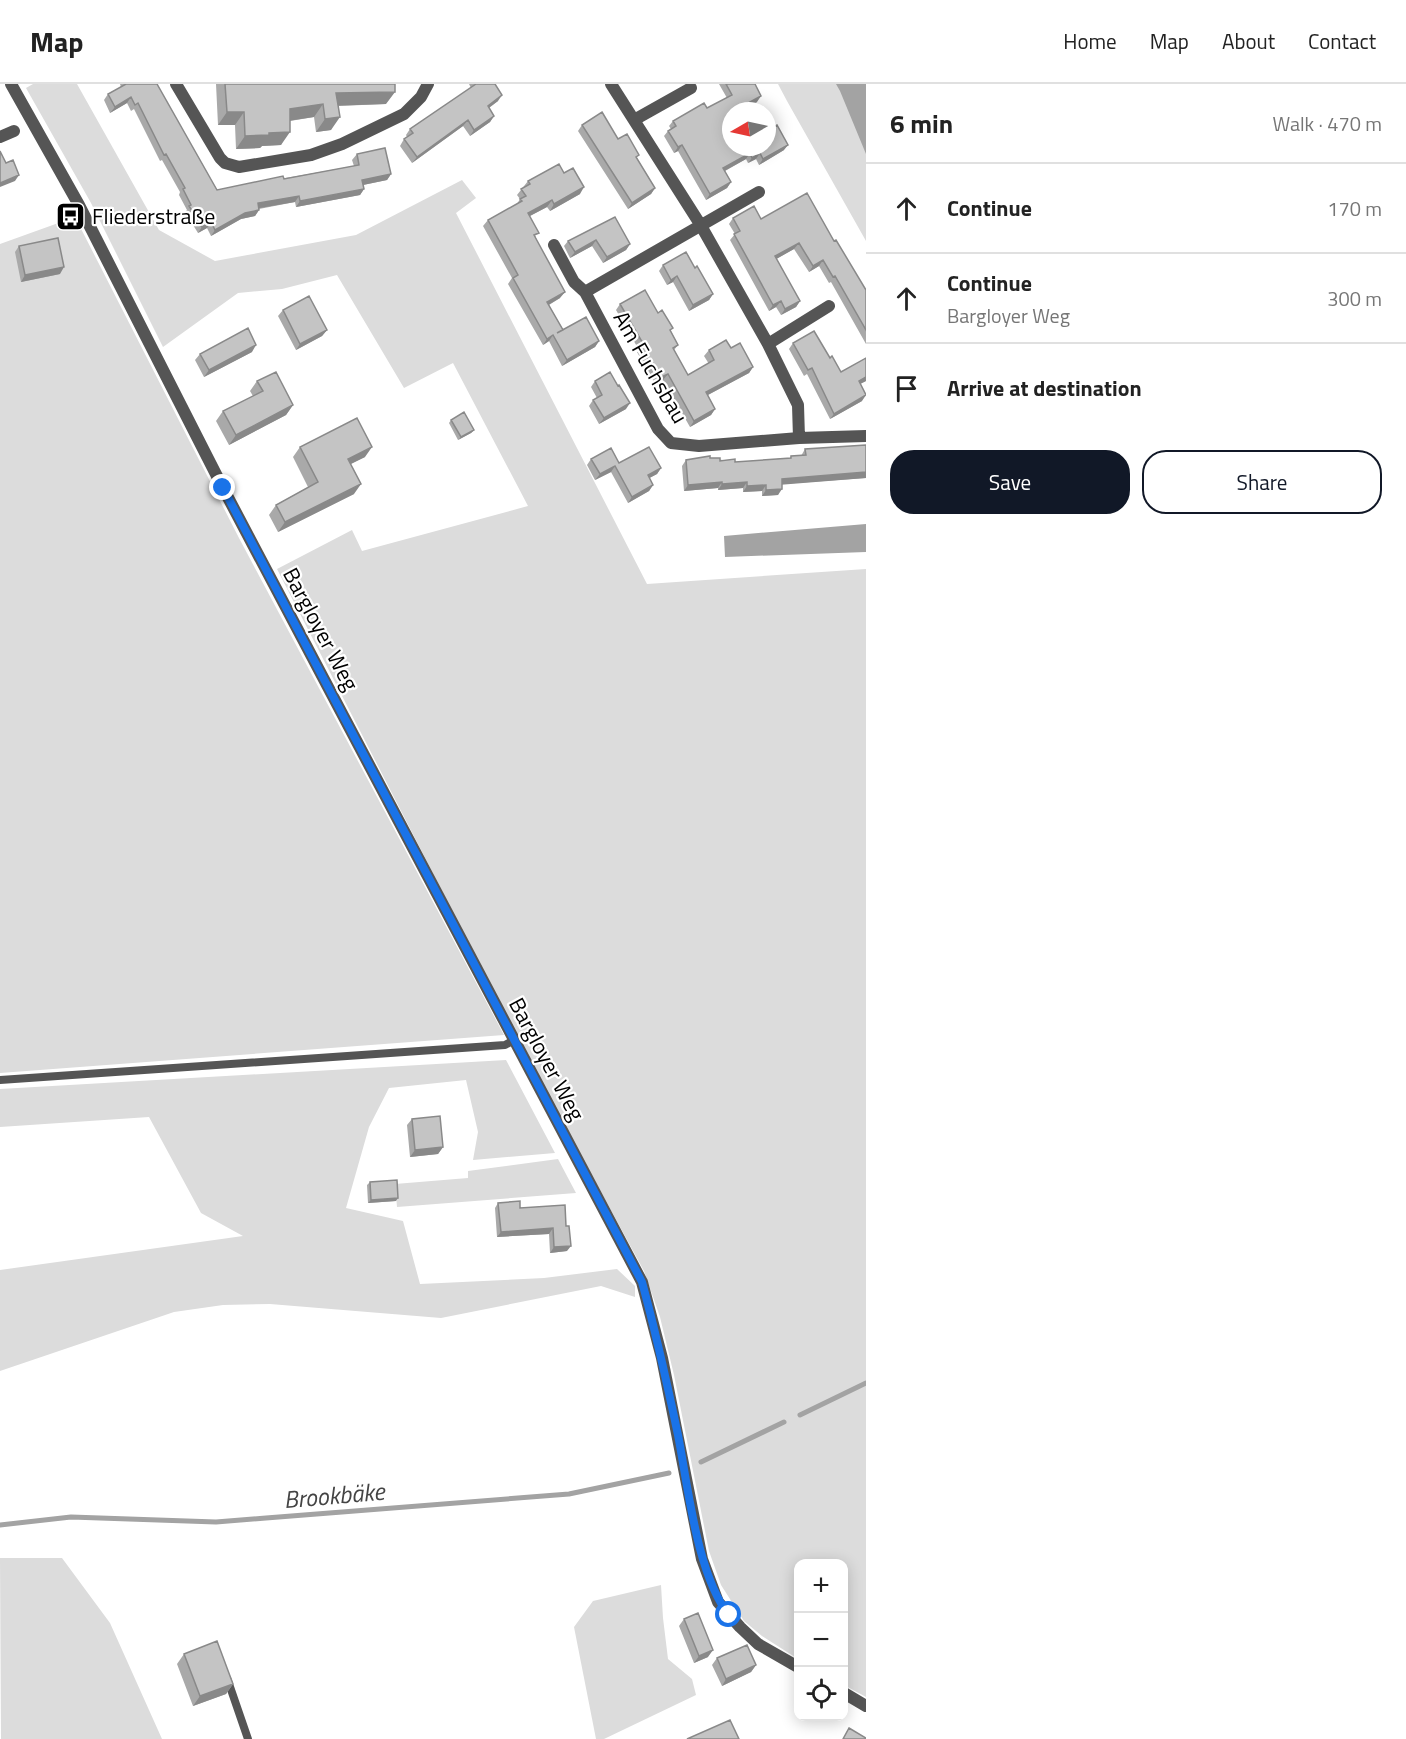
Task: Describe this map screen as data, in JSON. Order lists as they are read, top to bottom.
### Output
{
  "streets": {
    "street": ["Am Fuchsbau", "Bargloyer Weg"]
  },
  "water": ["Brookbäke"],
  "places": {
    "bus stop": ["Fliederstraße"]
  },
  "north": "left",
  "page": {
    "header": "Map",
    "nav": [
      "Home",
      "Map",
      "About",
      "Contact"
    ],
    "heading": ["6 min", "Walk · 470 m"],
    "list": [
      ["Continue", "170 m"],
      ["Continue", "Bargloyer Weg", "300 m"],
      "Arrive at destination"
    ],
    "buttons": ["Save", "Share"],
    "map_buttons": ["+", "−"]
  }
}
